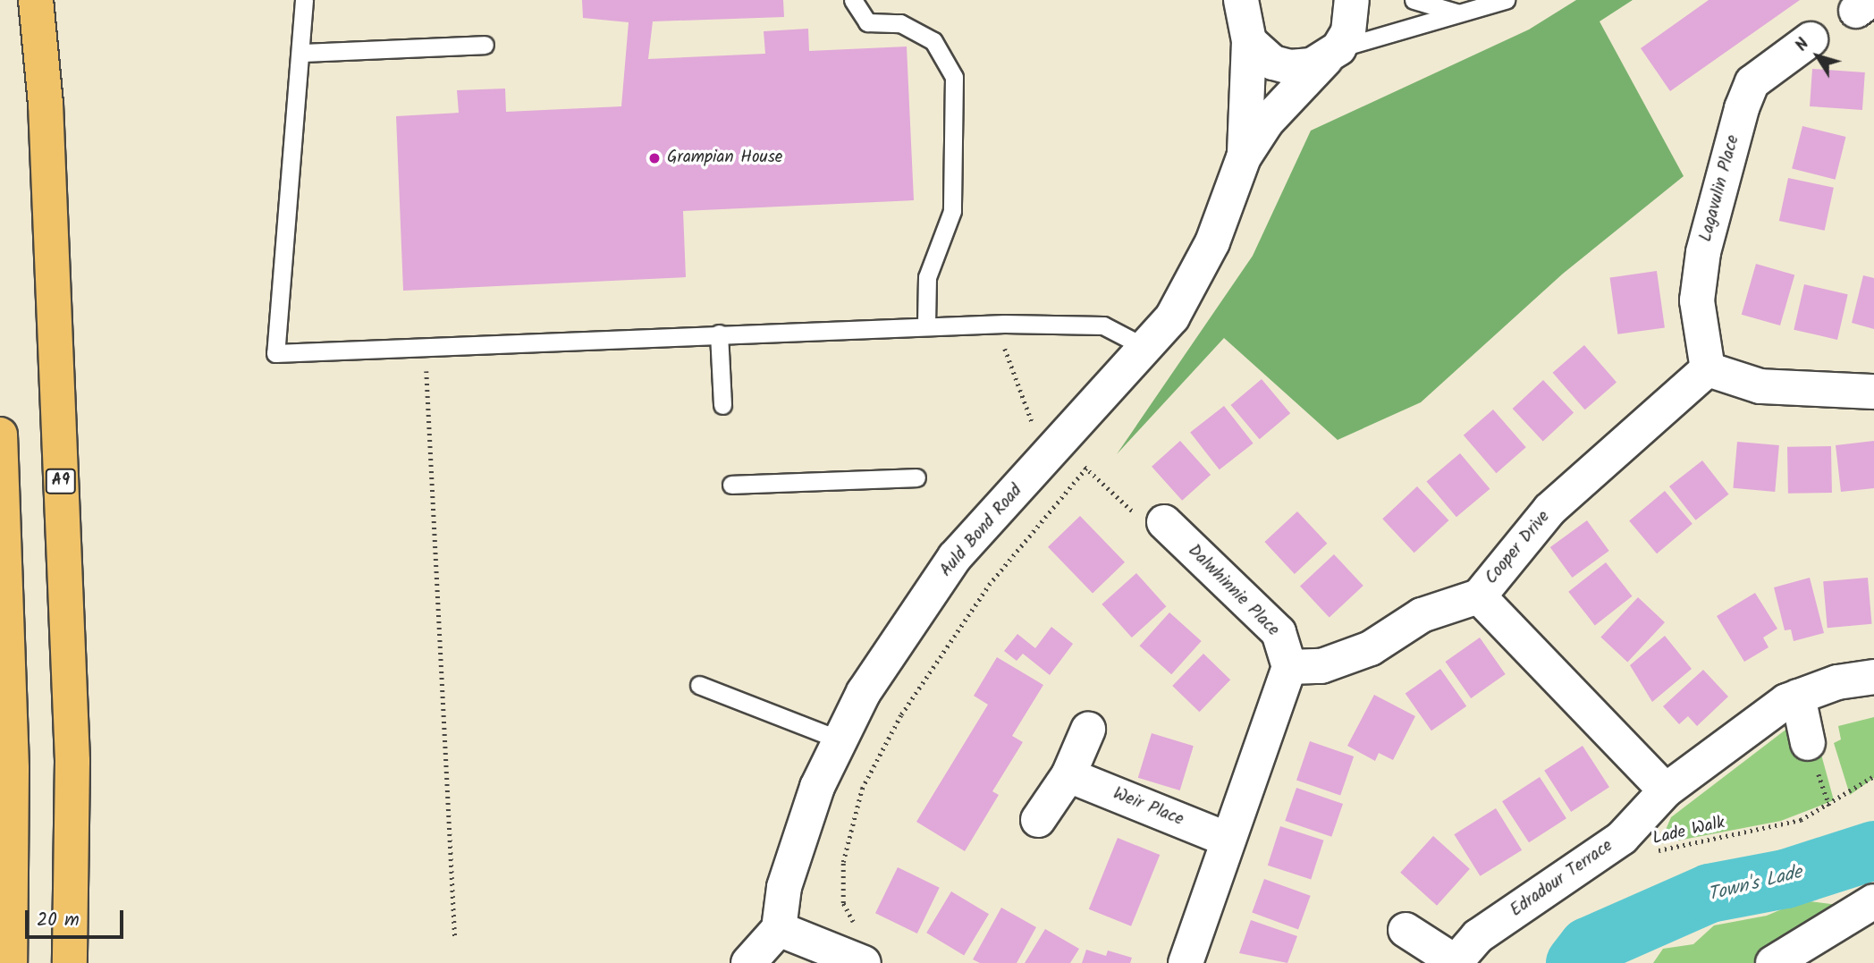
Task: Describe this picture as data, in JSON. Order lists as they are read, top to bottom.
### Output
{
  "streets": {
    "highway": ["A9"],
    "street": [
      "Lagavulin Place",
      "Auld Bond Road",
      "Cooper Drive",
      "Dalwhinnie Place",
      "Weir Place",
      "Edradour Terrace"
    ],
    "path": ["Lade Walk"]
  },
  "crossings": [
    ["Lagavulin Place", "Cooper Drive"],
    ["Cooper Drive", "Dalwhinnie Place"]
  ],
  "water": ["Town's Lade"],
  "places": ["Grampian House"],
  "scale_bar": "20 m",
  "north": "top left"
}
